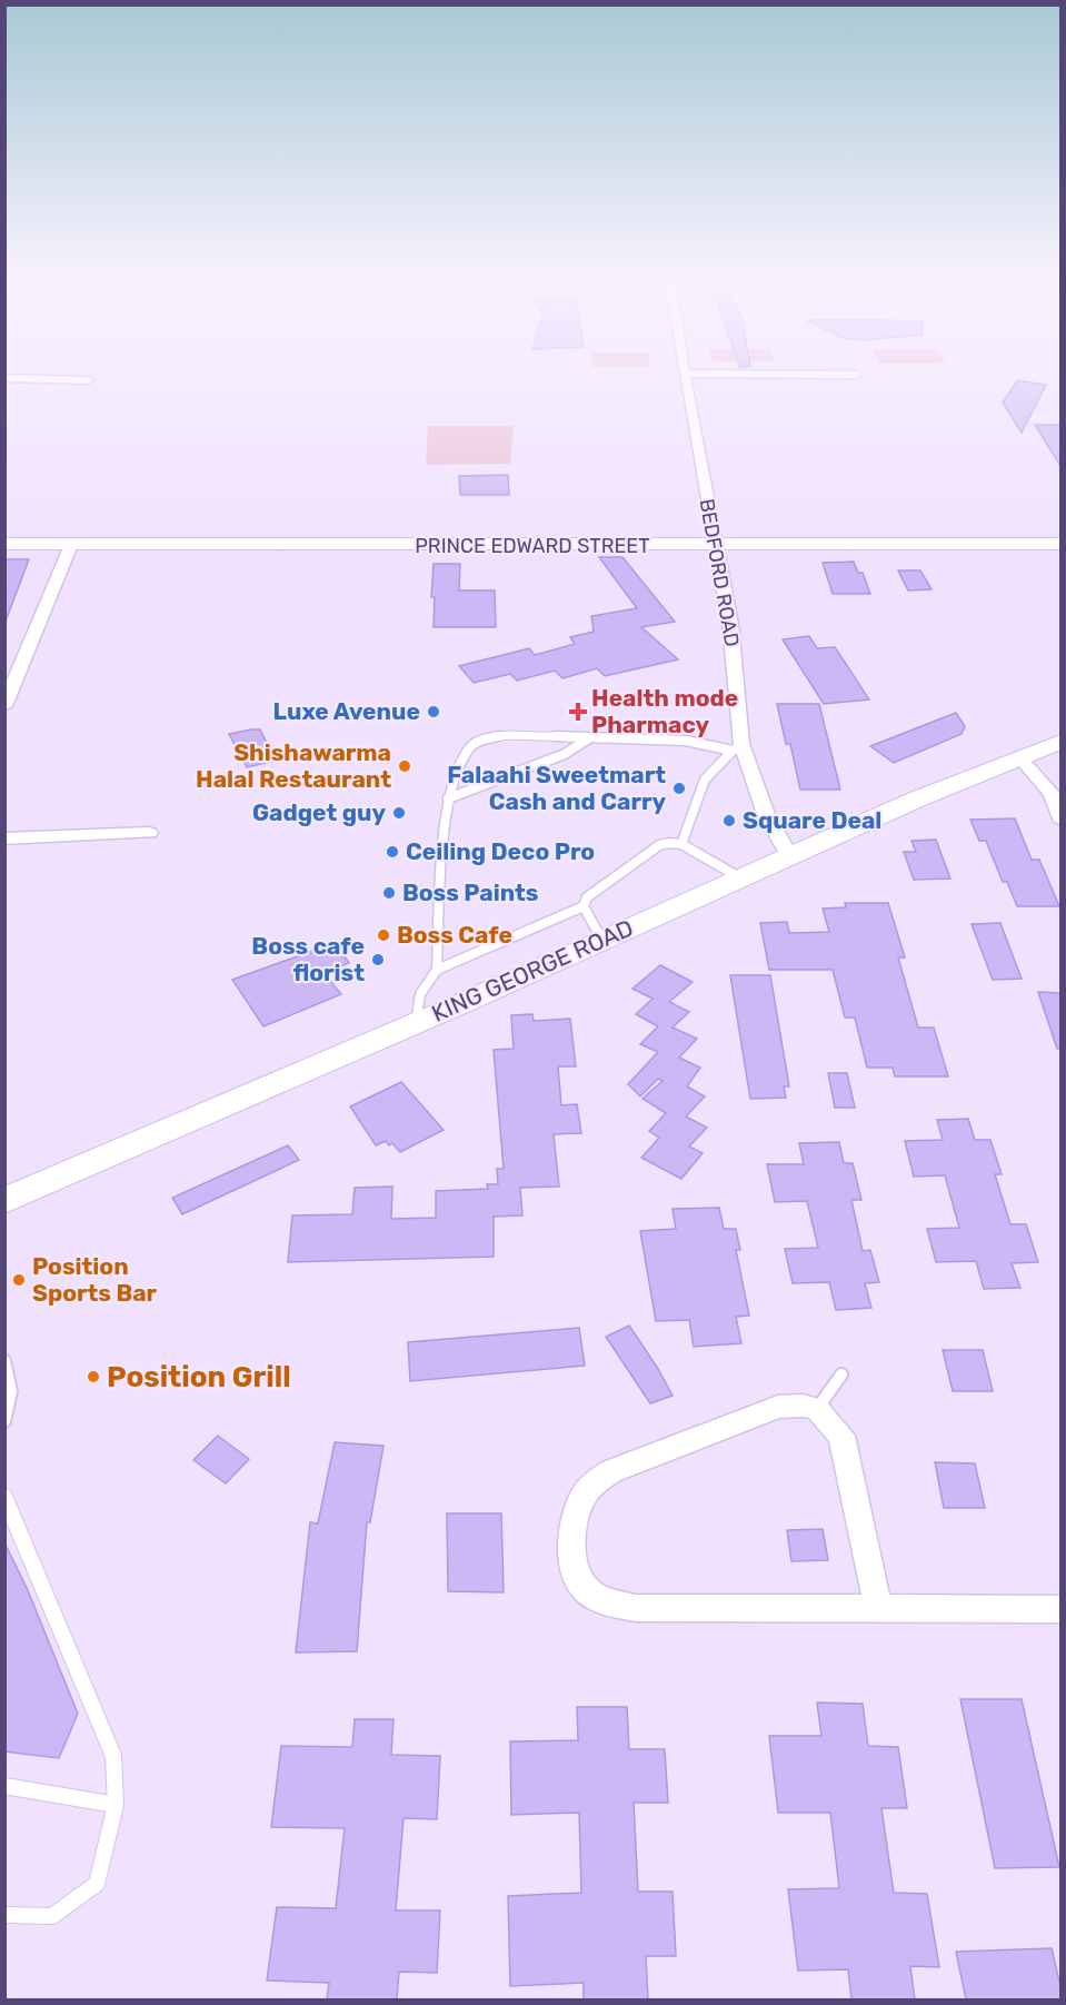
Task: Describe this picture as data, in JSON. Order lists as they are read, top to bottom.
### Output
{
  "streets": {
    "main road": ["PRINCE EDWARD STREET", "KING GEORGE ROAD"],
    "street": ["BEDFORD ROAD"]
  },
  "crossings": [
    ["PRINCE EDWARD STREET", "BEDFORD ROAD"],
    ["BEDFORD ROAD", "KING GEORGE ROAD"]
  ],
  "places": {
    "other": [
      "Luxe Avenue",
      "Shishawarma Halal Restaurant",
      "Falaahi Sweetmart Cash and Carry",
      "Gadget guy",
      "Square Deal",
      "Ceiling Deco Pro",
      "Boss Paints",
      "Boss Cafe",
      "Boss cafe florist",
      "Position Sports Bar",
      "Position Grill"
    ],
    "health": ["Health mode Pharmacy"]
  }
}
